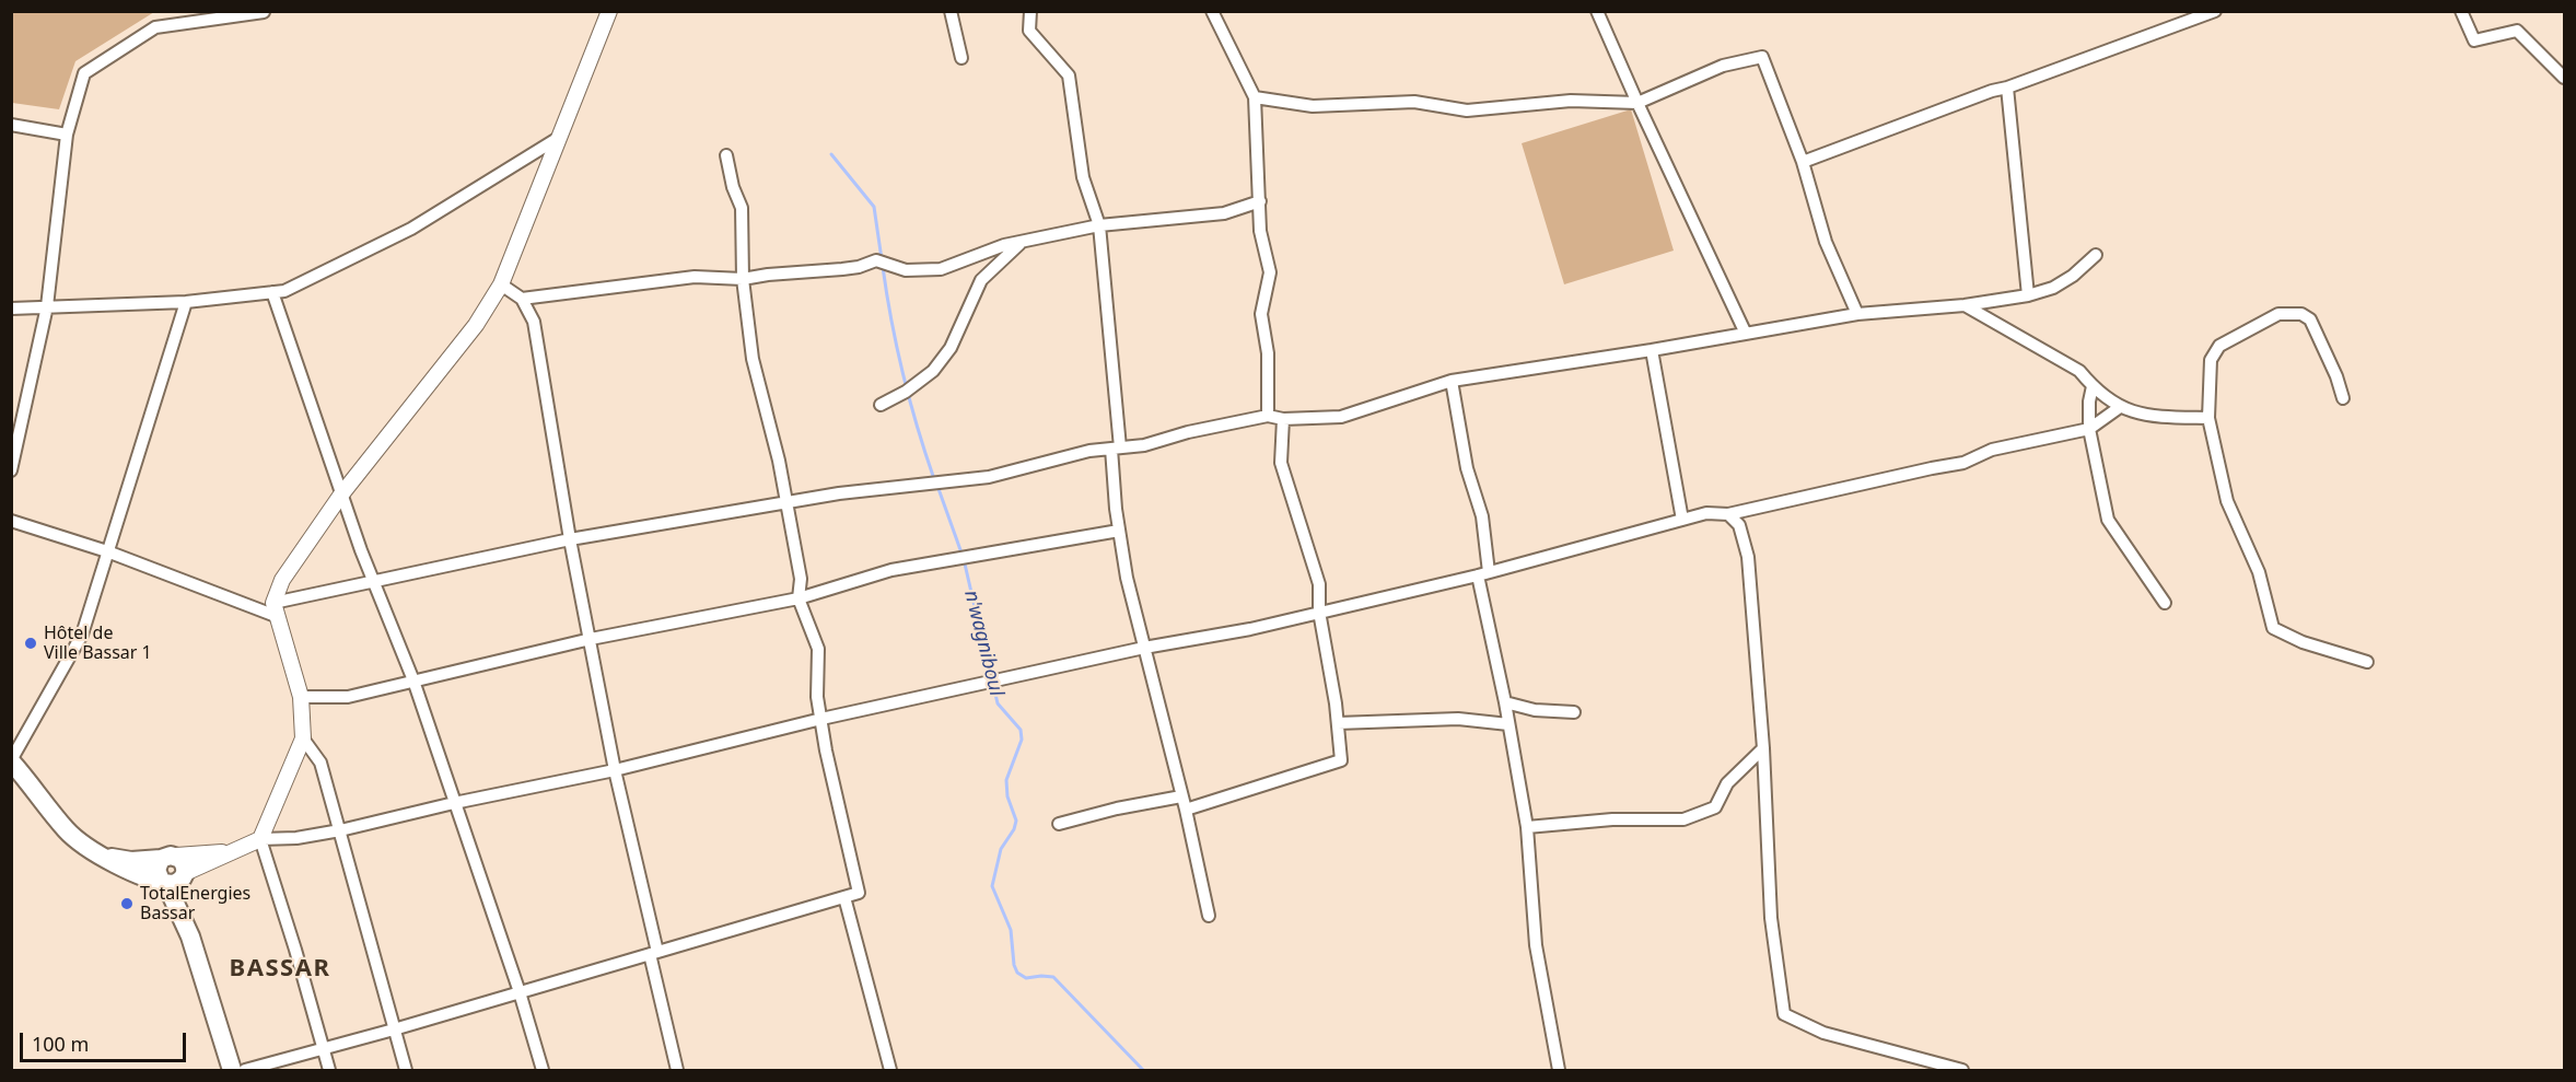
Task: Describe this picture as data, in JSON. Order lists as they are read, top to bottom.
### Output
{
  "districts": ["BASSAR"],
  "water": ["n'wagniboul"],
  "places": ["Hôtel de Ville Bassar 1", "TotalEnergies Bassar"],
  "scale_bar": "100 m"
}
